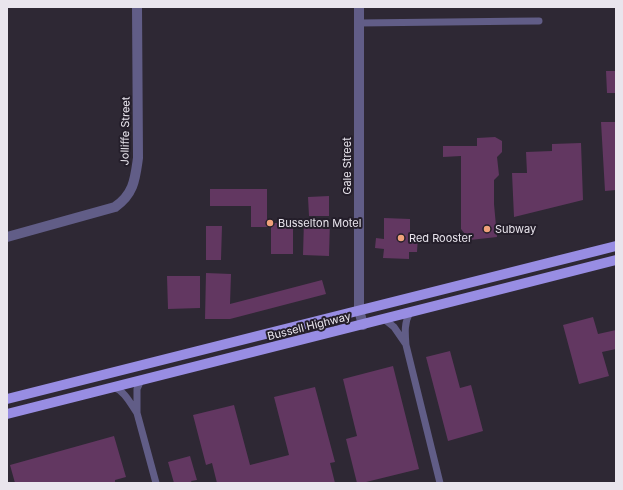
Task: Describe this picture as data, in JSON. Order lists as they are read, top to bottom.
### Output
{
  "streets": {
    "main road": ["Bussell Highway"],
    "street": ["Jolliffe Street", "Gale Street"]
  },
  "crossings": [
    ["Gale Street", "Bussell Highway"]
  ],
  "places": ["Busselton Motel", "Subway", "Red Rooster"]
}
